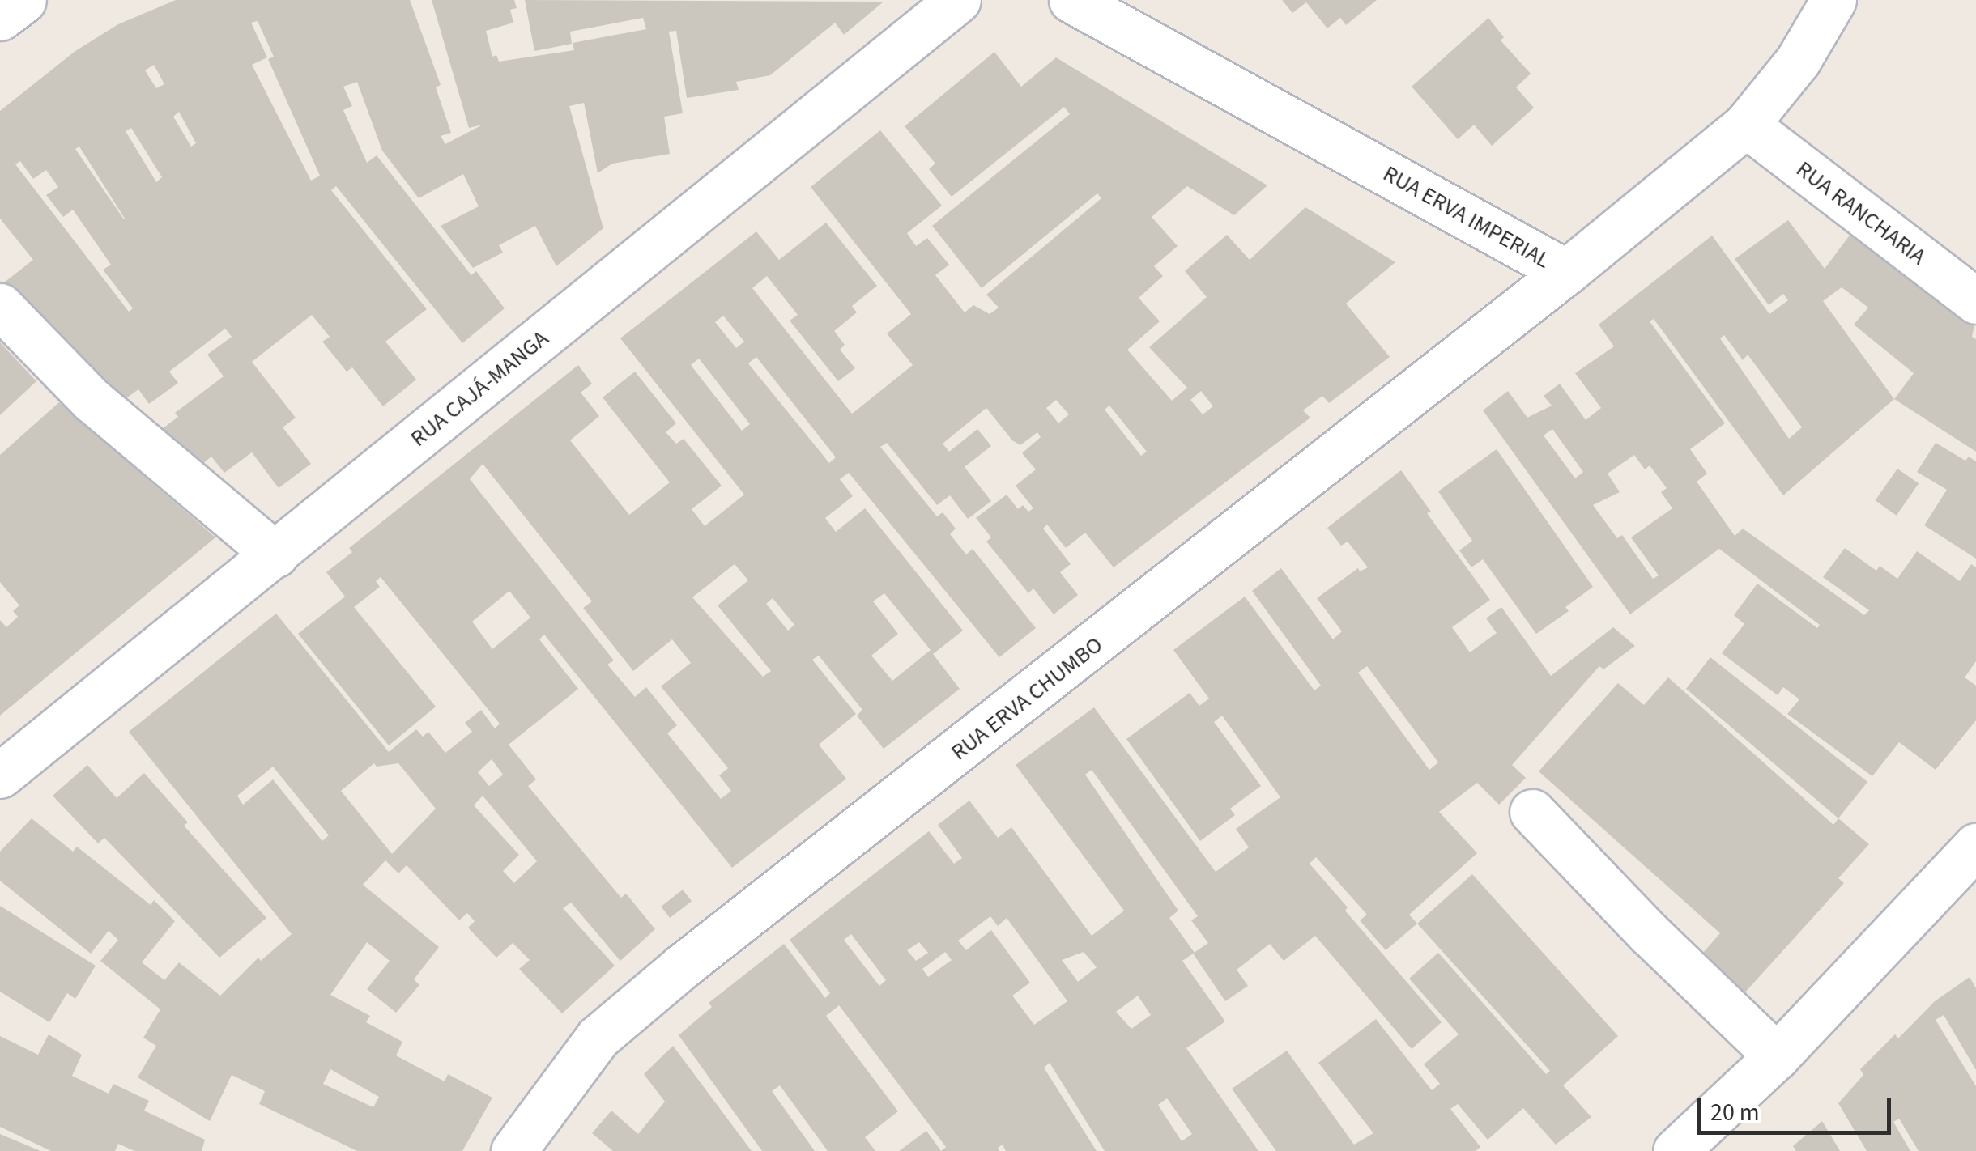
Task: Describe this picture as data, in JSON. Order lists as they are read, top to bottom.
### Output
{
  "streets": {
    "street": [
      "RUA RANCHARIA",
      "RUA ERVA IMPERIAL",
      "RUA CAJÁ-MANGA",
      "RUA ERVA CHUMBO"
    ]
  },
  "crossings": [
    ["RUA RANCHARIA", "RUA ERVA IMPERIAL"],
    ["RUA ERVA IMPERIAL", "RUA ERVA CHUMBO"]
  ],
  "scale_bar": "20 m"
}
